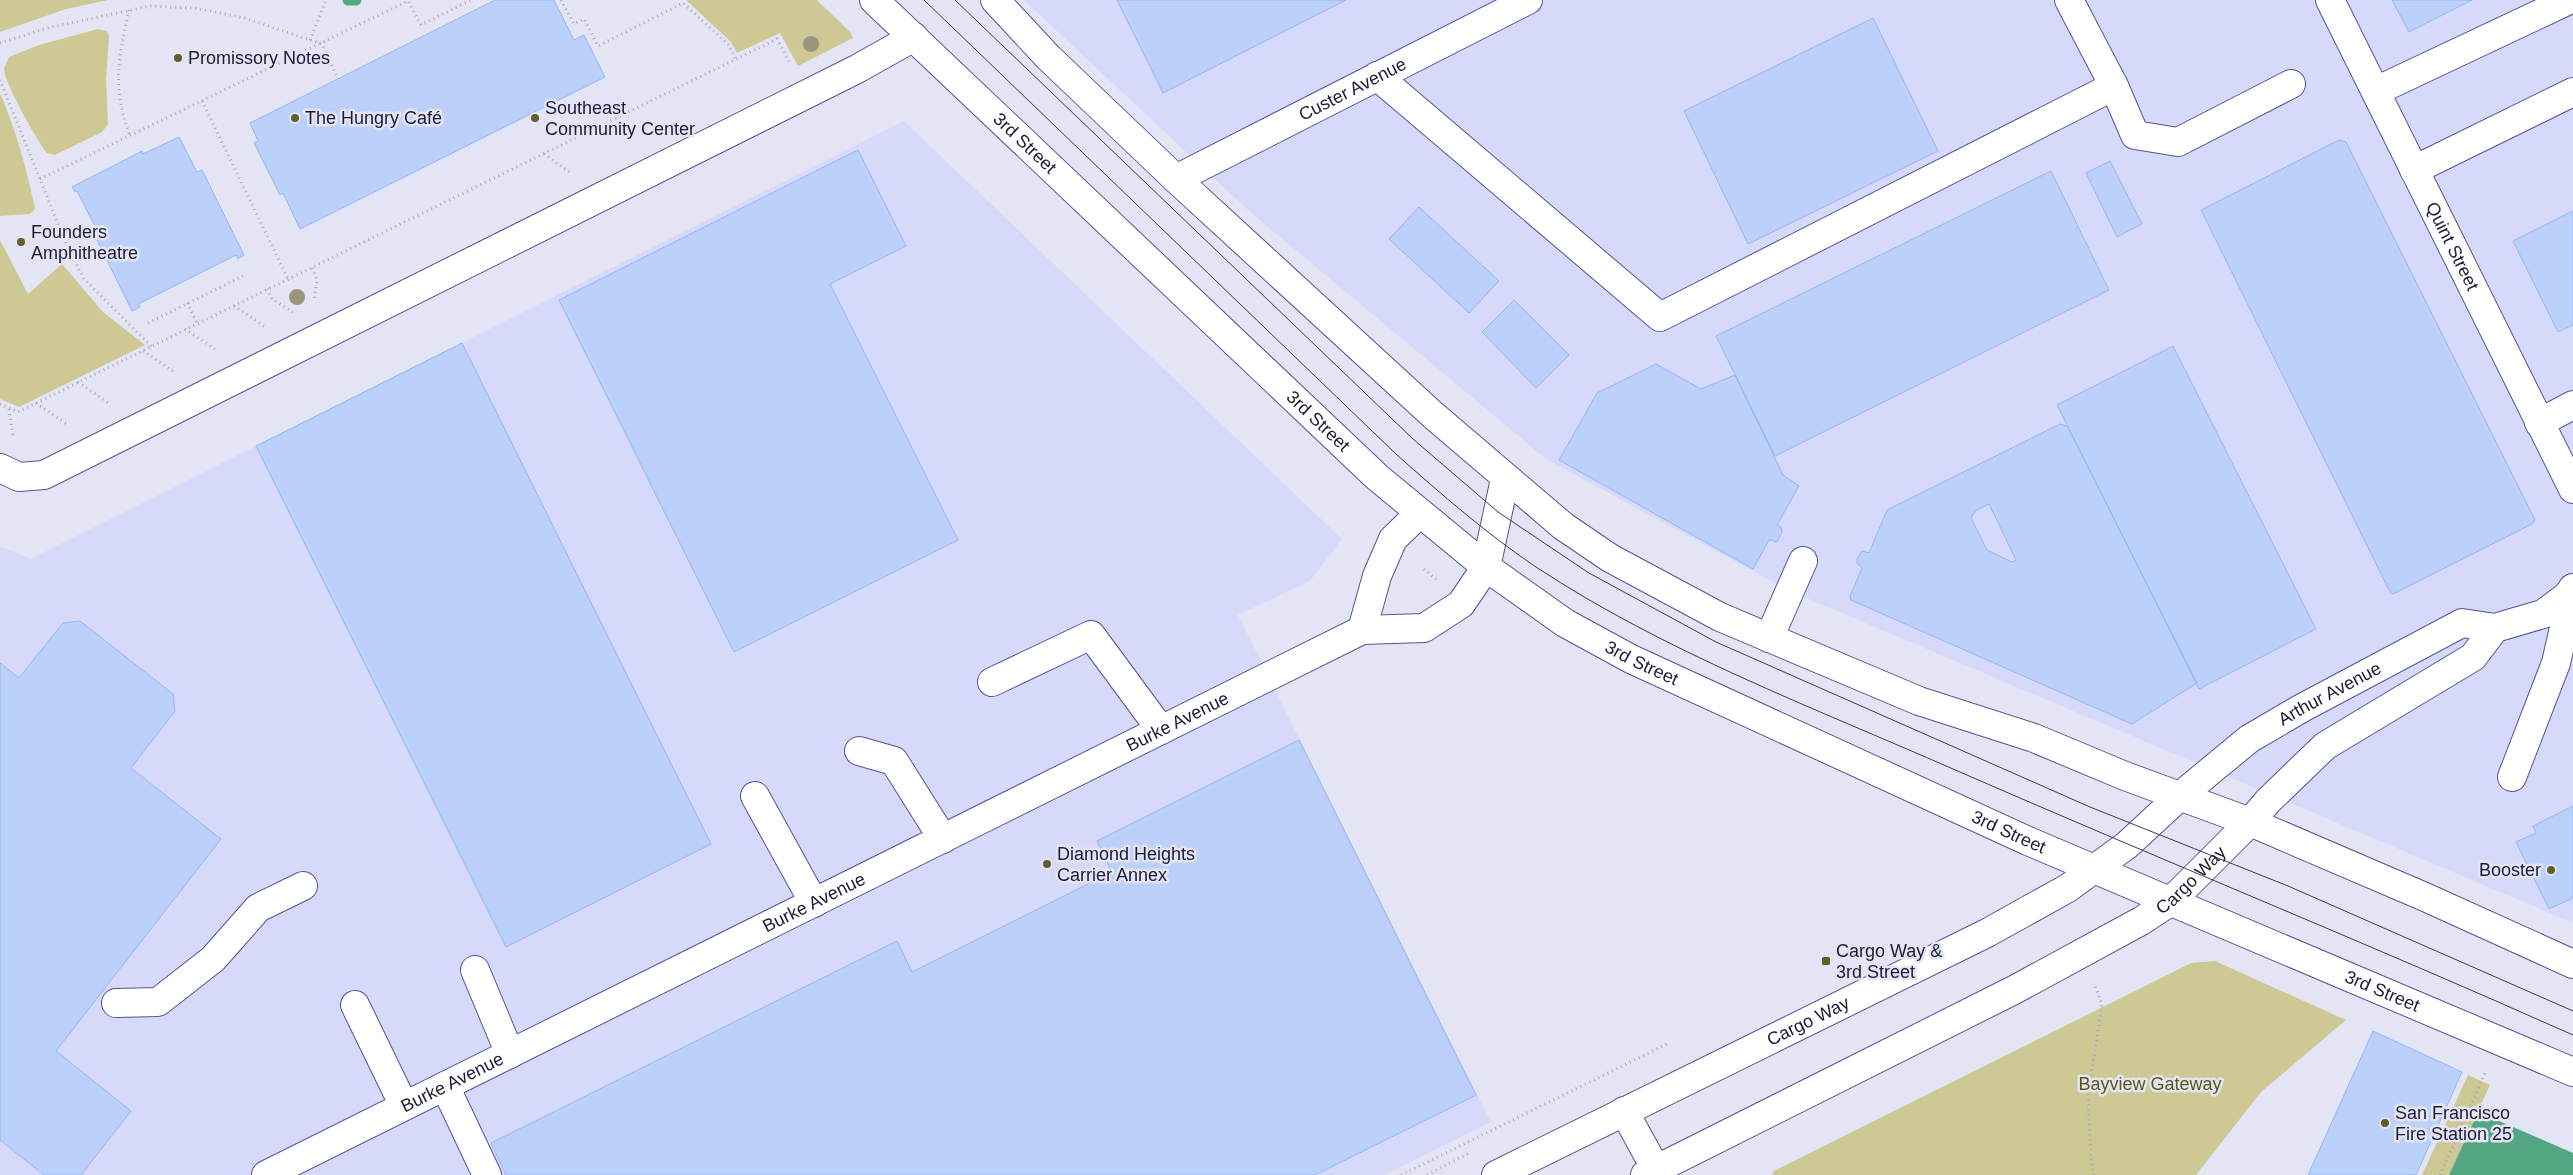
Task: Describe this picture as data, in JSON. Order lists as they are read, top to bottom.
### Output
{
  "streets": {
    "main road": [
      "Custer Avenue",
      "3rd Street",
      "Quint Street",
      "Arthur Avenue",
      "Burke Avenue",
      "Cargo Way"
    ]
  },
  "crossings": [
    ["3rd Street", "Burke Avenue"],
    ["3rd Street", "Cargo Way"],
    ["Arthur Avenue", "Cargo Way"]
  ],
  "parks": ["Bayview Gateway"],
  "places": {
    "other": [
      "Promissory Notes",
      "The Hungry Café",
      "Southeast Community Center",
      "Founders Amphitheatre",
      "Diamond Heights Carrier Annex",
      "Booster",
      "San Francisco Fire Station 25"
    ],
    "transit": ["Cargo Way & 3rd Street"]
  }
}
